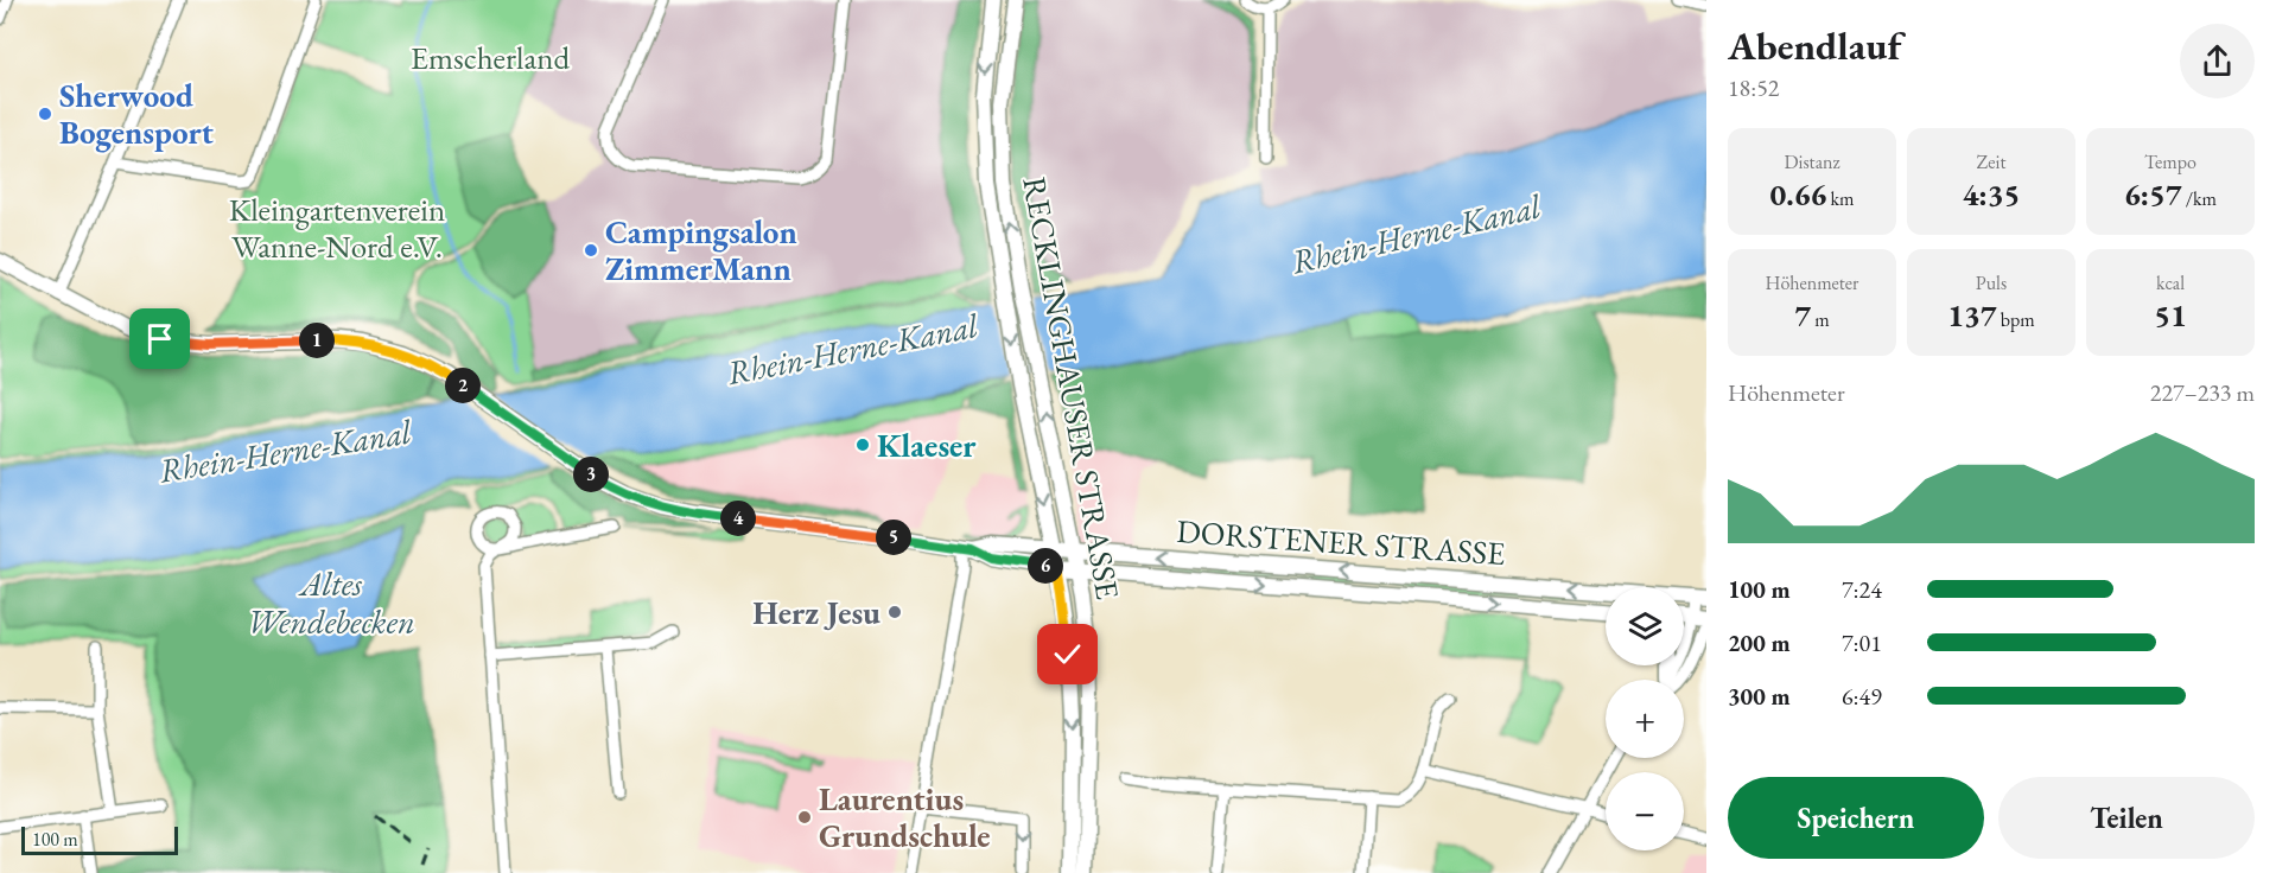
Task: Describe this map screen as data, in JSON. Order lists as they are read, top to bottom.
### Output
{
  "streets": {
    "main road": ["RECKLINGHAUSER STRASSE", "DORSTENER STRASSE"]
  },
  "crossings": [
    ["RECKLINGHAUSER STRASSE", "DORSTENER STRASSE"]
  ],
  "water": ["Rhein-Herne-Kanal", "Altes Wendebecken"],
  "parks": ["Emscherland", "Kleingartenverein Wanne-Nord e.V."],
  "places": [
    "Sherwood Bogensport",
    "Campingsalon ZimmerMann",
    "Klaeser",
    "Herz Jesu",
    "Laurentius Grundschule"
  ],
  "scale_bar": "100 m",
  "page": {
    "heading": ["Abendlauf", "18:52"],
    "stats": [
      ["Distanz", "0.66 km"],
      ["Zeit", "4:35"],
      ["Tempo", "6:57 /km"],
      ["Höhenmeter", "7 m"],
      ["Puls", "137 bpm"],
      ["kcal", "51"]
    ],
    "pins": [
      "1",
      "2",
      "3",
      "4",
      "5",
      "6"
    ],
    "chart": ["Höhenmeter", "227–233 m"],
    "list": [
      {
        "name": "100 m",
        "note": "7:24"
      },
      {
        "name": "200 m",
        "note": "7:01"
      },
      {
        "name": "300 m",
        "note": "6:49"
      }
    ],
    "map_buttons": ["+", "−"],
    "buttons": ["Speichern", "Teilen"],
    "scale": "100 m"
  }
}
